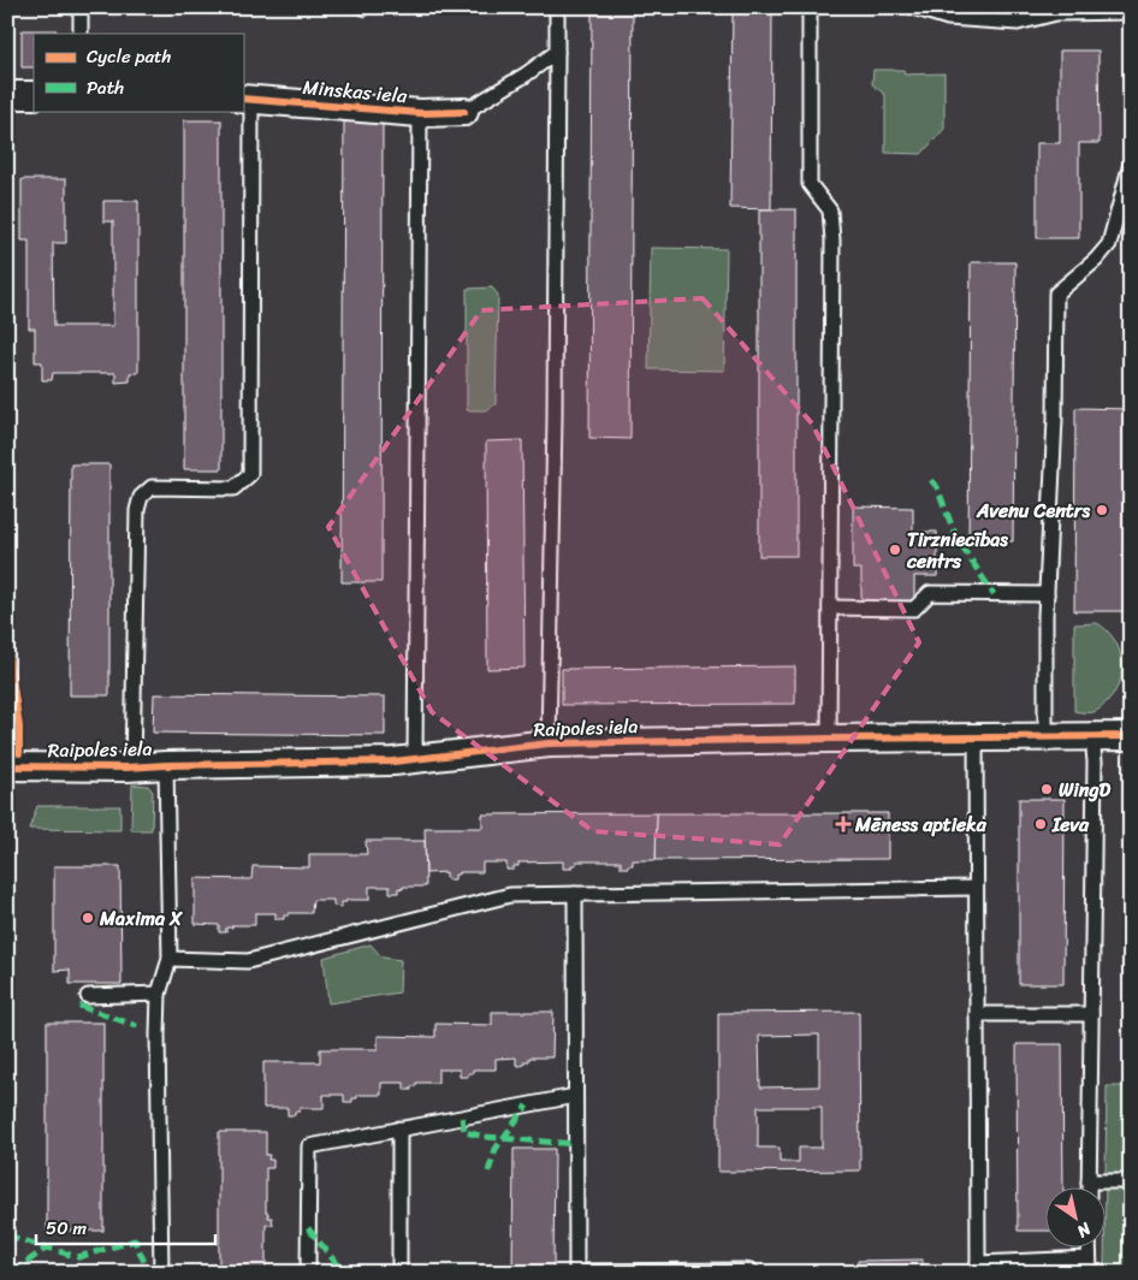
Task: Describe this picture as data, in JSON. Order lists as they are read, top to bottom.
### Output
{
  "streets": {
    "street": ["Minskas iela", "Raipoles iela"]
  },
  "places": {
    "other": [
      "Avenu Centrs",
      "Tirzniecības centrs",
      "WingD",
      "Ieva",
      "Maxima X"
    ],
    "health": ["Mēness aptieka"]
  },
  "legend": ["Cycle path", "Path"],
  "scale_bar": "50 m",
  "north": "bottom right"
}
